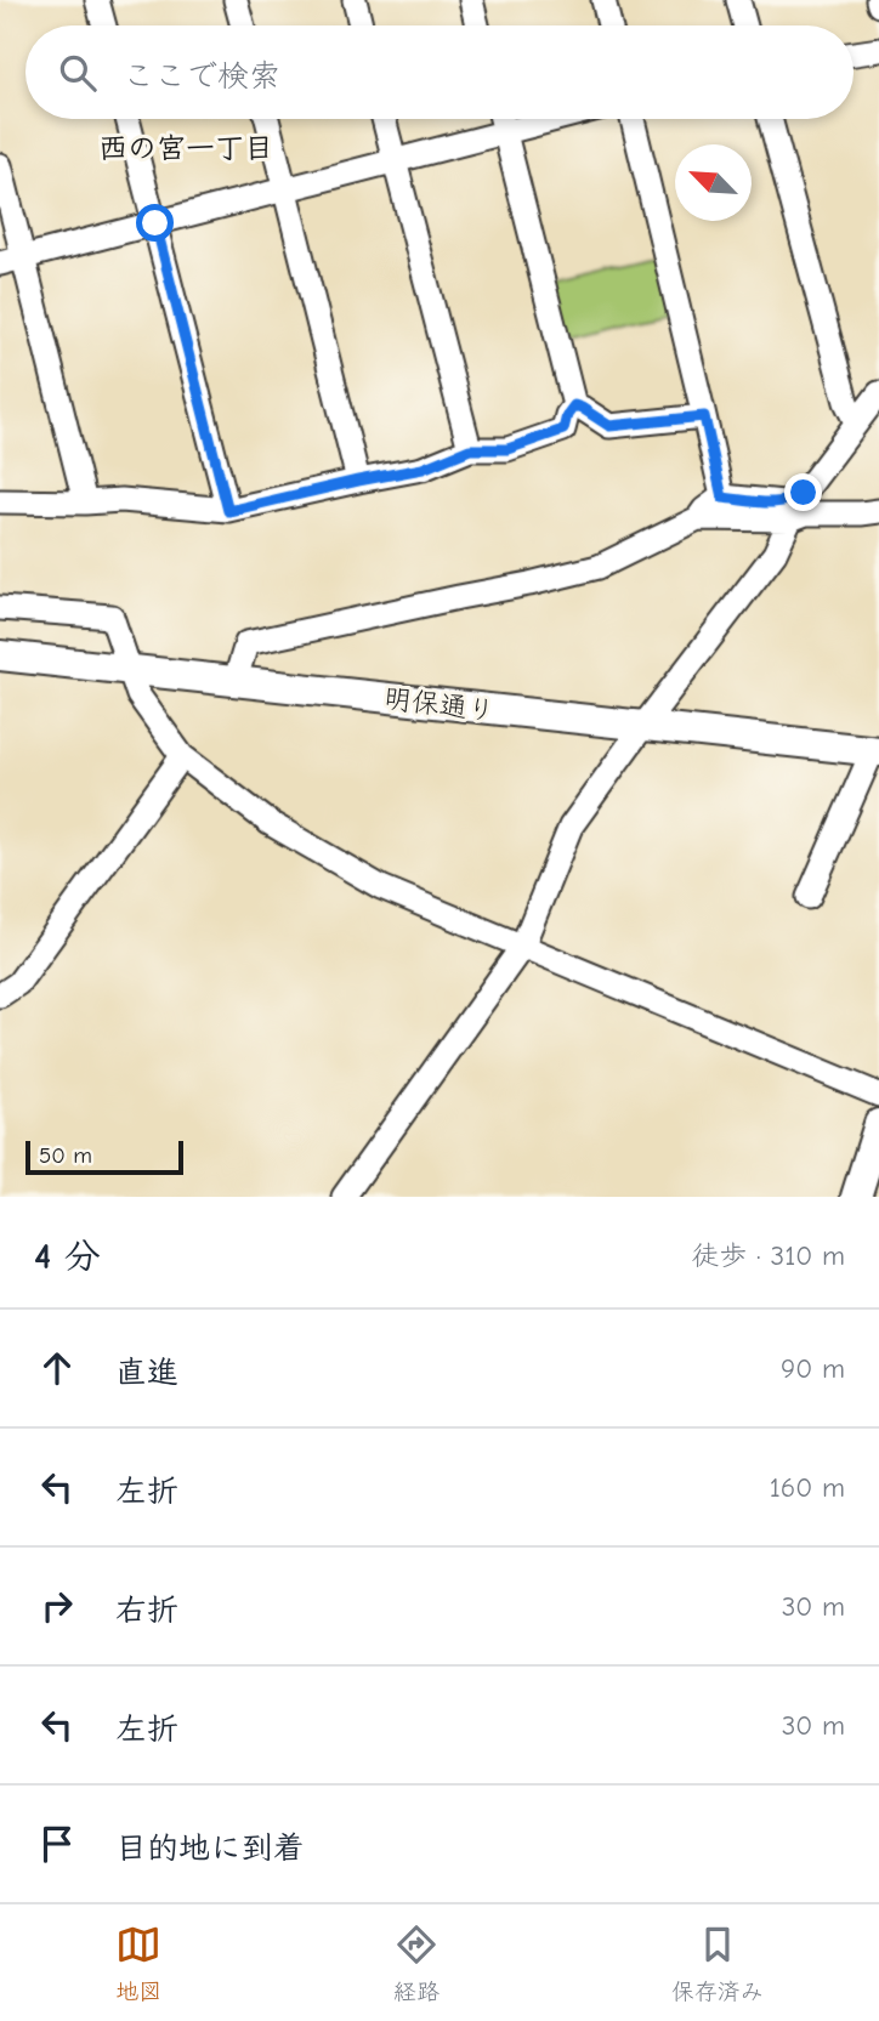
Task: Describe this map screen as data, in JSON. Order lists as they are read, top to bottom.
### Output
{
  "streets": {
    "street": ["明保通り"]
  },
  "districts": ["西の宮一丁目"],
  "scale_bar": "50 m",
  "north": "top left",
  "page": {
    "search": "ここで検索",
    "scale": "50 m",
    "heading": ["4 分", "徒歩 · 310 m"],
    "list": [
      ["直進", "90 m"],
      ["左折", "160 m"],
      ["右折", "30 m"],
      ["左折", "30 m"],
      "目的地に到着"
    ],
    "nav": ["地図", "経路", "保存済み"]
  }
}
